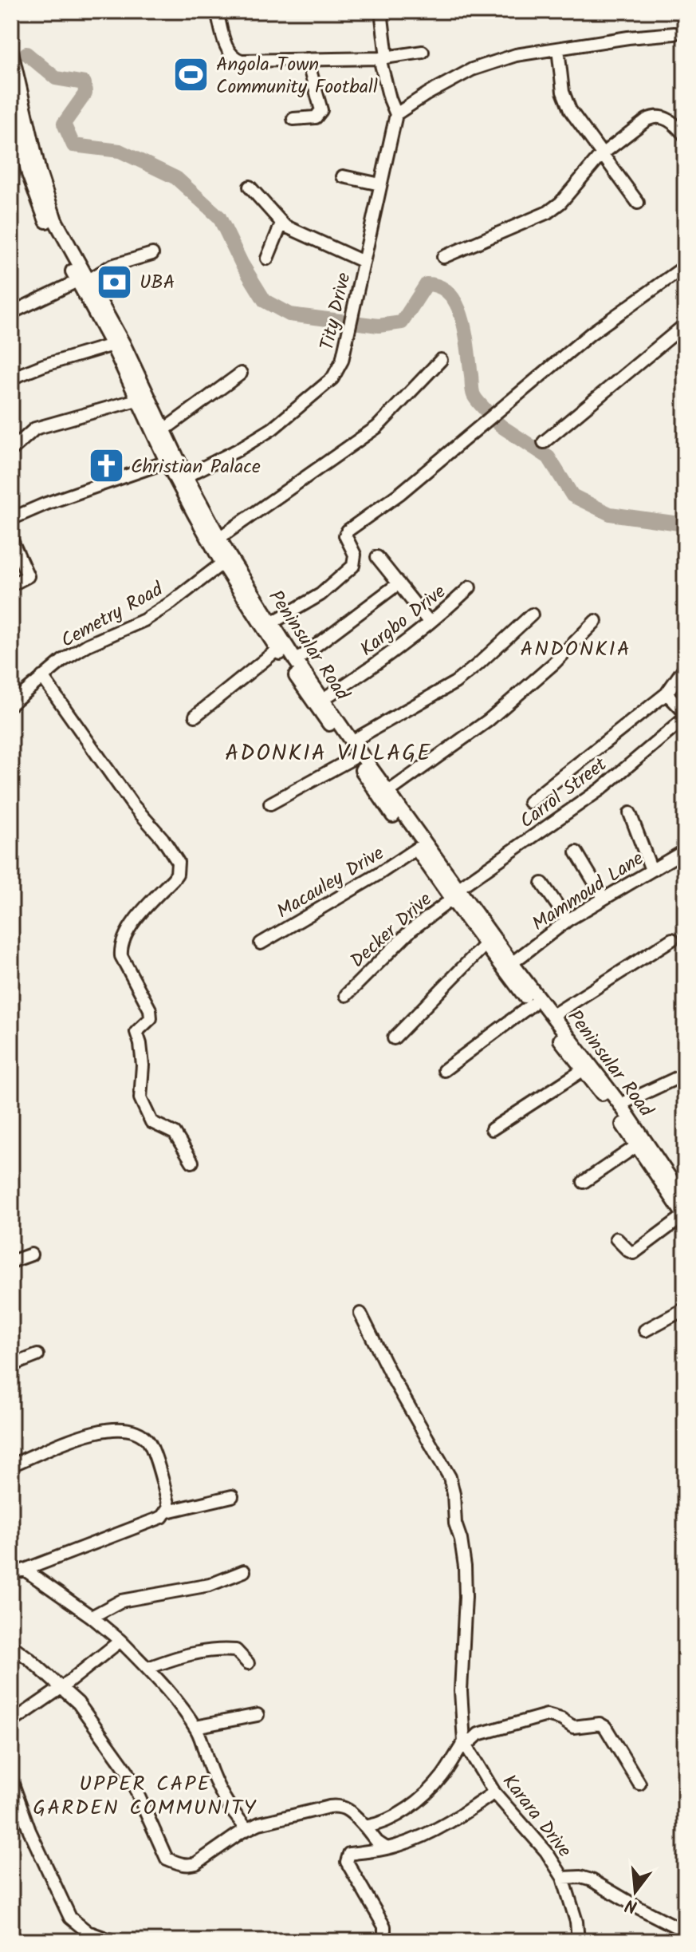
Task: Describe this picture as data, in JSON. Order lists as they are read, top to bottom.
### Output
{
  "streets": {
    "main road": ["Peninsular Road"],
    "street": [
      "Tity Drive",
      "Cemetry Road",
      "Kargbo Drive",
      "Carrol Street",
      "Macauley Drive",
      "Mammoud Lane",
      "Decker Drive",
      "Karara Drive"
    ]
  },
  "crossings": [
    ["Tity Drive", "Peninsular Road"],
    ["Cemetry Road", "Peninsular Road"],
    ["Kargbo Drive", "Peninsular Road"],
    ["Peninsular Road", "Carrol Street"],
    ["Peninsular Road", "Macauley Drive"],
    ["Peninsular Road", "Mammoud Lane"],
    ["Peninsular Road", "Decker Drive"],
    ["Carrol Street", "Decker Drive"]
  ],
  "districts": ["ANDONKIA", "ADONKIA VILLAGE", "UPPER CAPE GARDEN COMMUNITY"],
  "places": {
    "sports": ["Angola Town Community Football"],
    "bank": ["UBA"],
    "church": ["Christian Palace"]
  },
  "north": "bottom"
}
